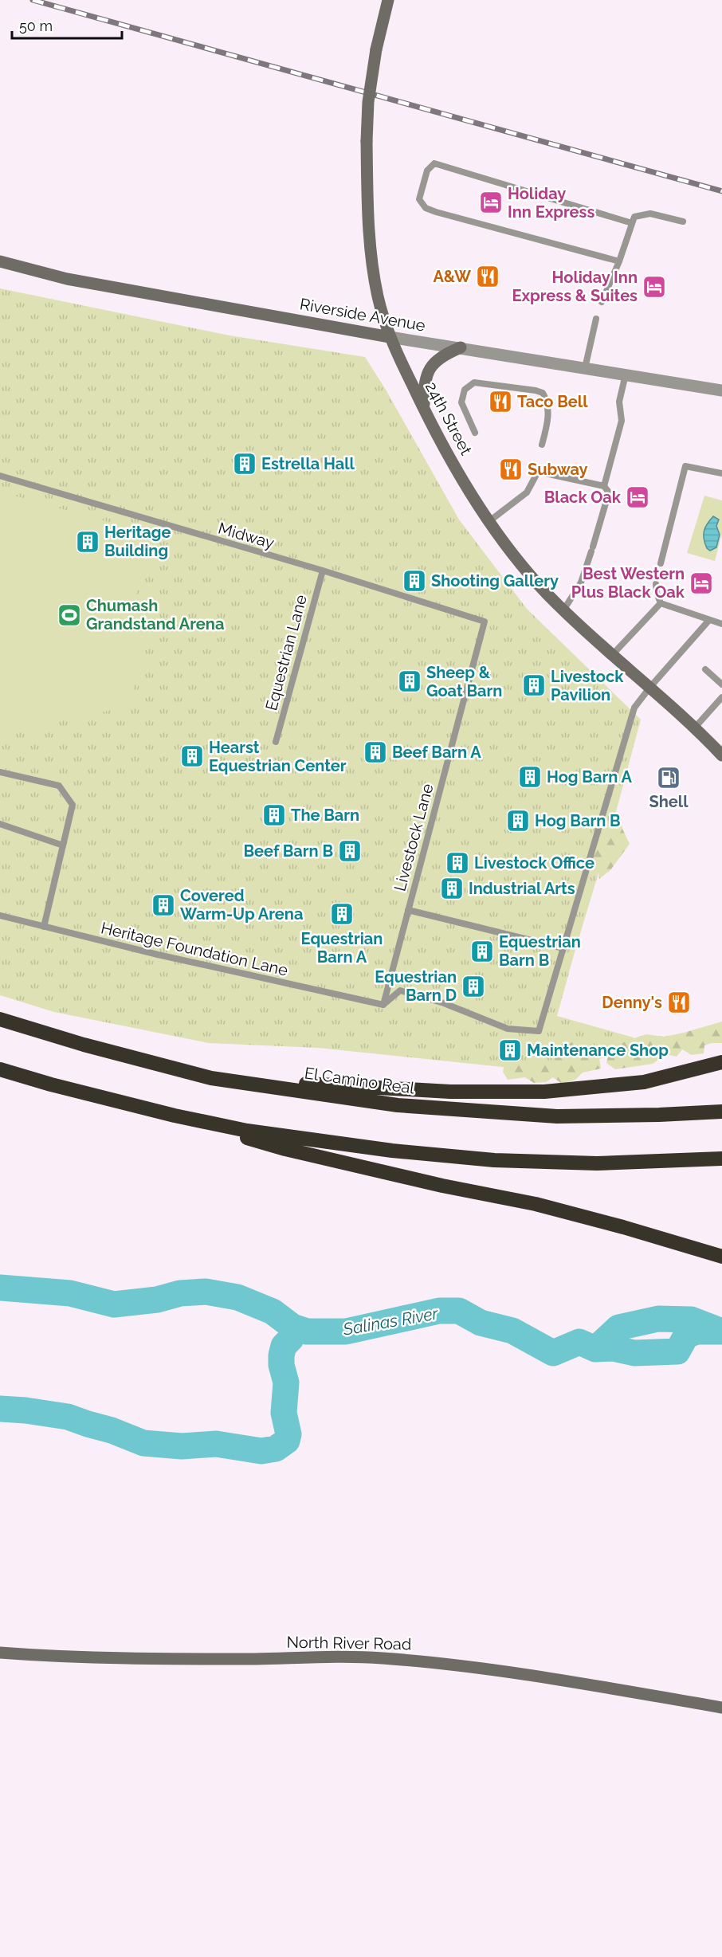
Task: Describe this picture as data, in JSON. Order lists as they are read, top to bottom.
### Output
{
  "streets": {
    "highway": ["El Camino Real"],
    "main road": ["Riverside Avenue", "24th Street", "North River Road"],
    "lane": [
      "Midway",
      "Equestrian Lane",
      "Livestock Lane",
      "Heritage Foundation Lane"
    ]
  },
  "crossings": [
    ["Riverside Avenue", "24th Street"],
    ["Midway", "Equestrian Lane"],
    ["Midway", "Livestock Lane"],
    ["Livestock Lane", "Heritage Foundation Lane"]
  ],
  "water": ["Salinas River"],
  "places": {
    "hotel": [
      "Holiday Inn Express",
      "Holiday Inn Express & Suites",
      "Black Oak",
      "Best Western Plus Black Oak"
    ],
    "restaurant": [
      "A&W",
      "Taco Bell",
      "Subway",
      "Denny's"
    ],
    "building": [
      "Estrella Hall",
      "Heritage Building",
      "Shooting Gallery",
      "Sheep & Goat Barn",
      "Livestock Pavilion",
      "Beef Barn A",
      "Hearst Equestrian Center",
      "Hog Barn A",
      "The Barn",
      "Hog Barn B",
      "Beef Barn B",
      "Livestock Office",
      "Industrial Arts",
      "Covered Warm-Up Arena",
      "Equestrian Barn A",
      "Equestrian Barn B",
      "Equestrian Barn D",
      "Maintenance Shop"
    ],
    "sports": ["Chumash Grandstand Arena"],
    "fuel station": ["Shell"]
  },
  "scale_bar": "50 m"
}
